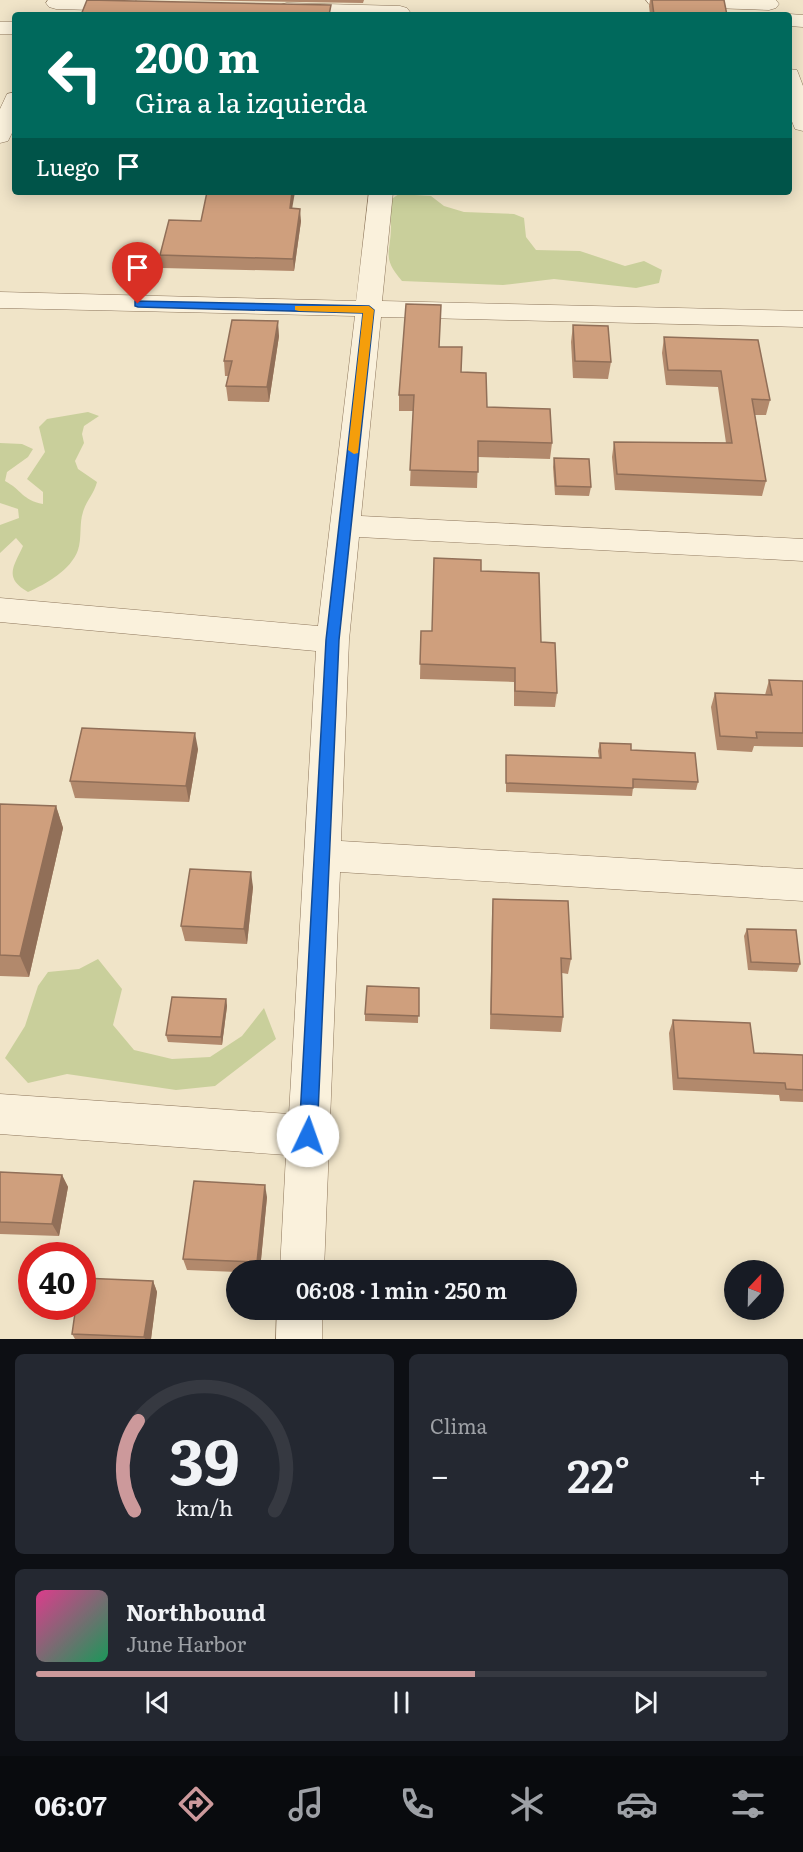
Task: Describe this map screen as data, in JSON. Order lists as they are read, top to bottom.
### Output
{
  "north": "top",
  "page": {
    "turn": ["200 m", "Gira a la izquierda"],
    "then": "Luego",
    "limit": "40",
    "trip": "06:08 · 1 min · 250 m",
    "tile": "Clima",
    "heat": ["−", "22°", "+"],
    "song": ["Northbound", "June Harbor"],
    "tabs": "06:07",
    "gauge": ["39", "km/h"]
  }
}
